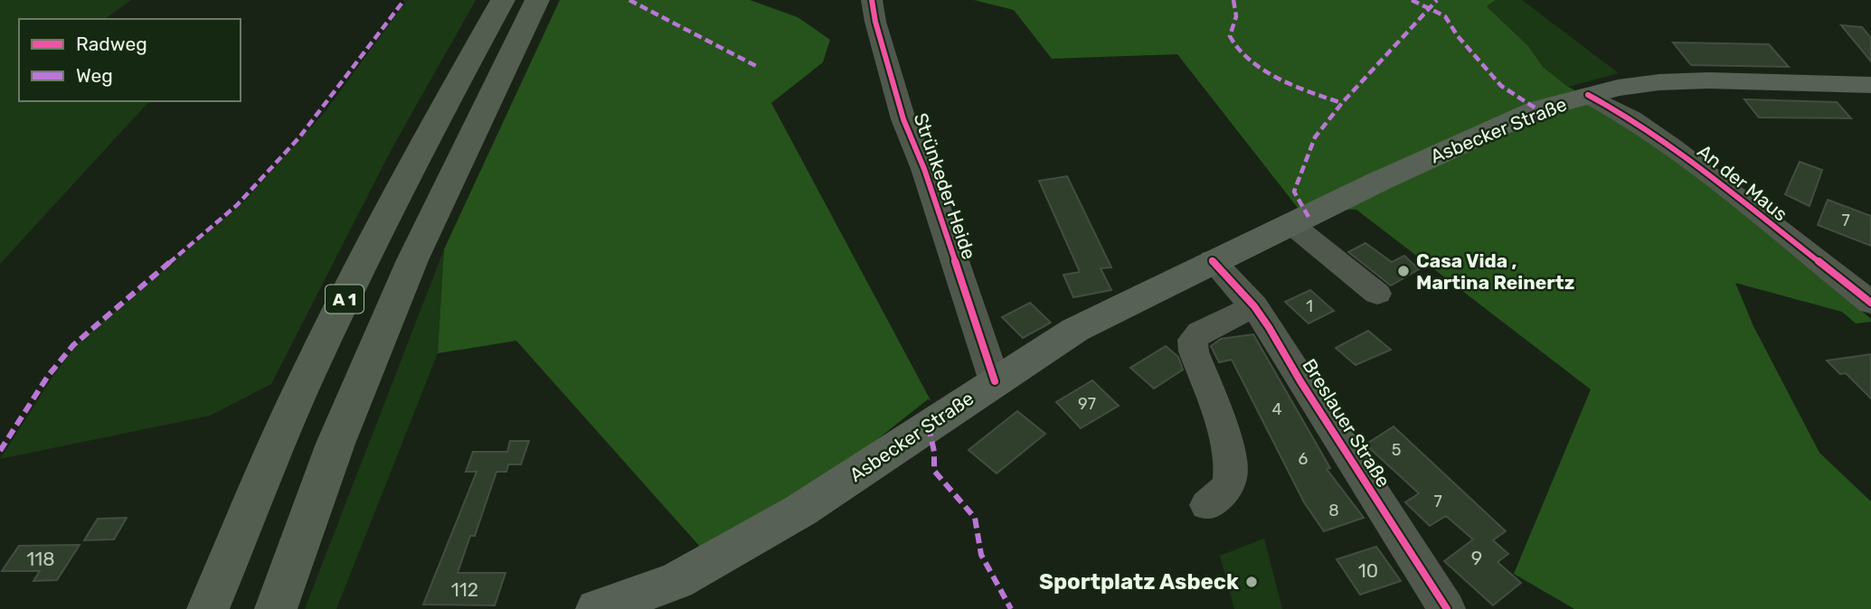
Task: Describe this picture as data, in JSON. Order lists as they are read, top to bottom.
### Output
{
  "streets": {
    "highway": ["A 1"],
    "main road": ["Asbecker Straße"],
    "street": ["An der Maus", "Strünkeder Heide", "Breslauer Straße"]
  },
  "crossings": [
    ["Asbecker Straße", "An der Maus"],
    ["Asbecker Straße", "Strünkeder Heide"],
    ["Asbecker Straße", "Breslauer Straße"]
  ],
  "places": ["Casa Vida , Martina Reinertz", "Sportplatz Asbeck"],
  "house_numbers": [
    "7",
    "1",
    "97",
    "4",
    "5",
    "6",
    "7",
    "8",
    "9",
    "118",
    "10",
    "112"
  ],
  "legend": ["Radweg", "Weg"]
}
